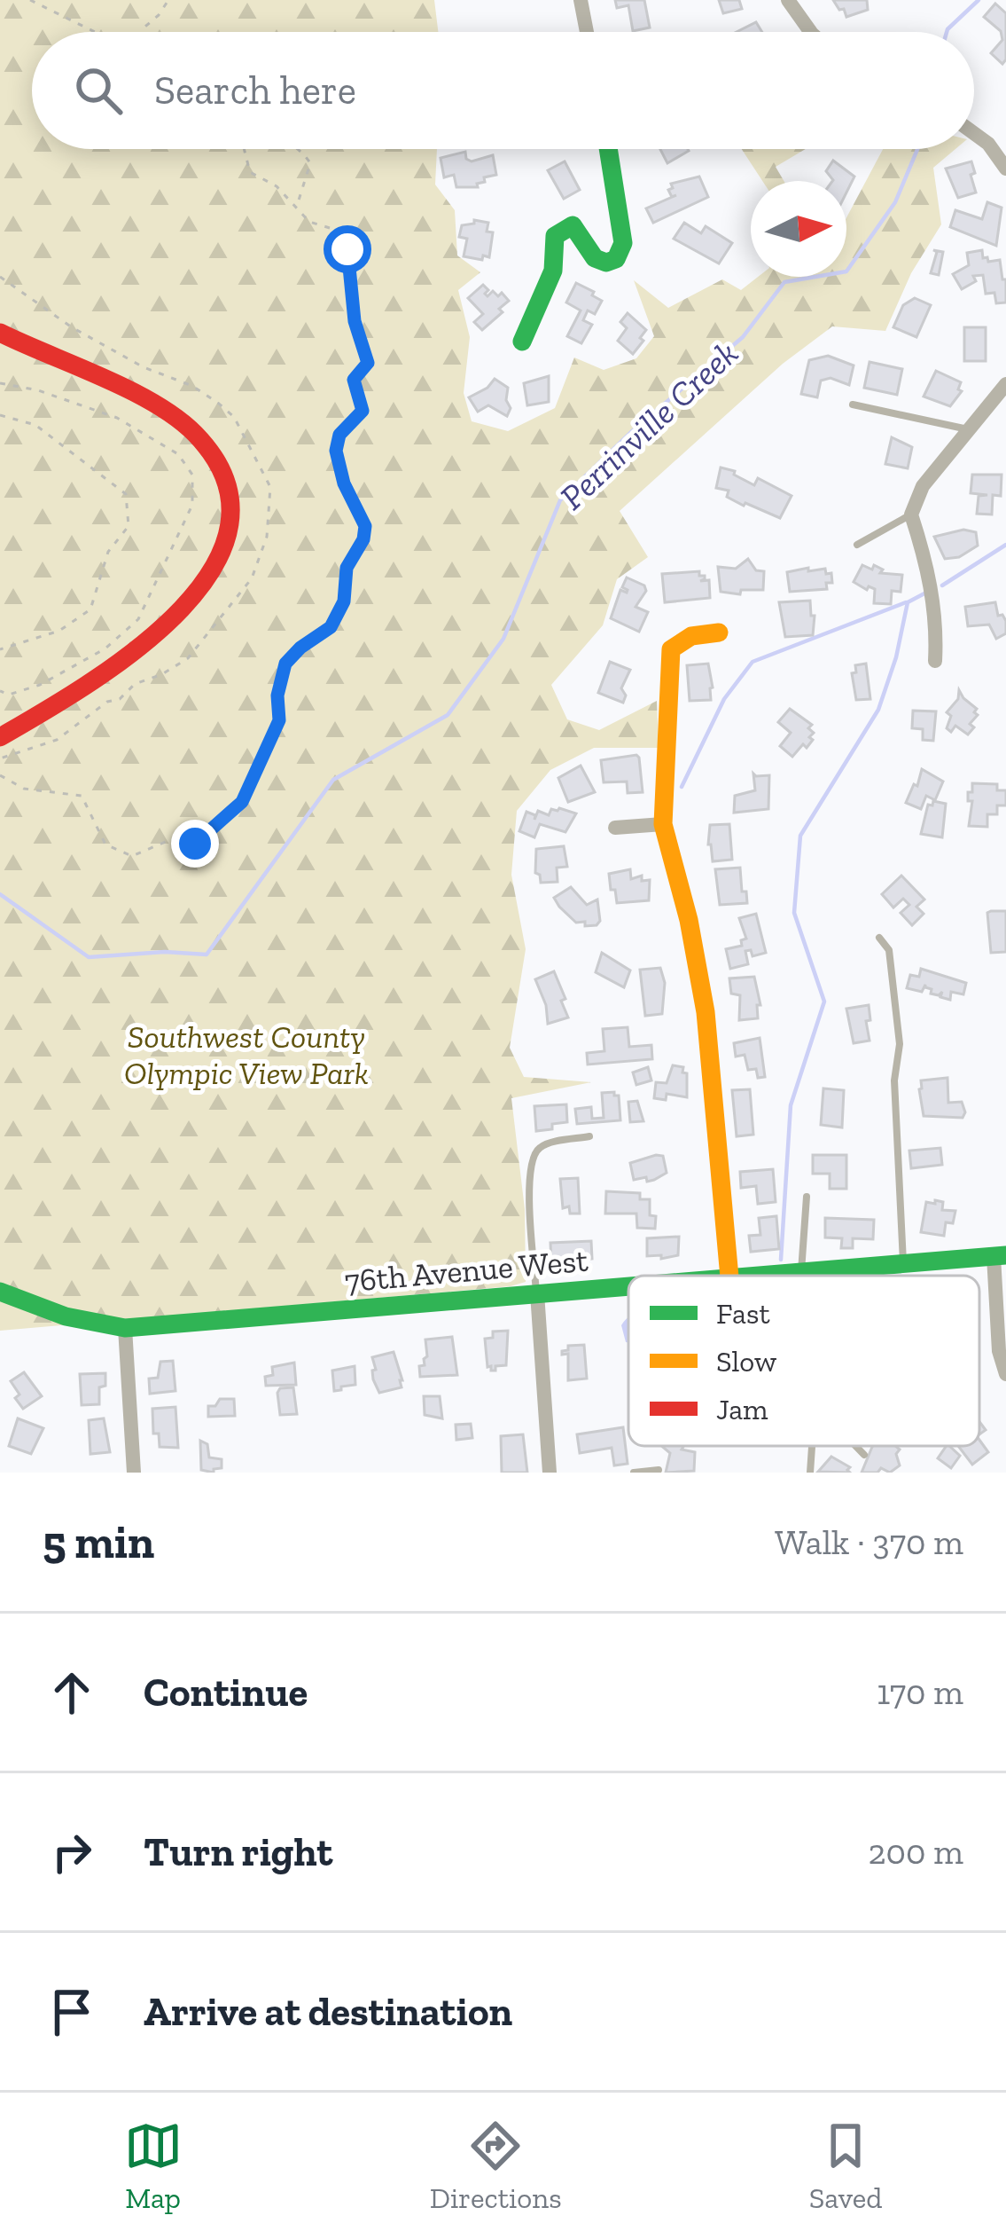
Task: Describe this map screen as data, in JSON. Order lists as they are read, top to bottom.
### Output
{
  "streets": {
    "street": ["76th Avenue West"]
  },
  "water": ["Perrinville Creek"],
  "parks": ["Southwest County Olympic View Park"],
  "legend": ["Fast", "Slow", "Jam"],
  "north": "right",
  "page": {
    "search": "Search here",
    "heading": ["5 min", "Walk · 370 m"],
    "list": [
      ["Continue", "170 m"],
      ["Turn right", "200 m"],
      "Arrive at destination"
    ],
    "nav": ["Map", "Directions", "Saved"]
  }
}
